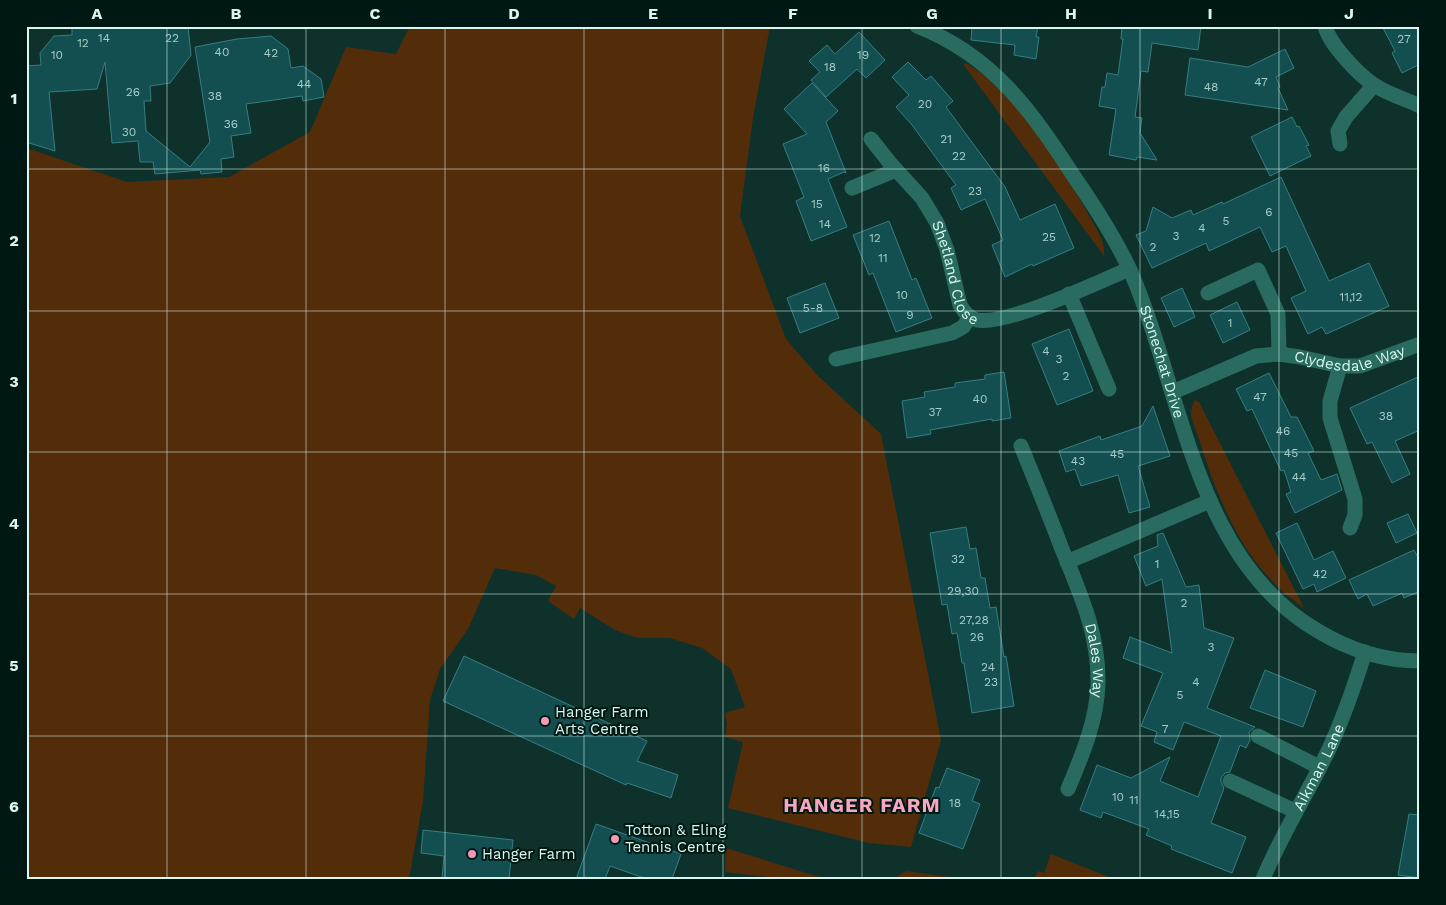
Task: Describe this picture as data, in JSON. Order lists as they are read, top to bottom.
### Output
{
  "streets": {
    "street": [
      "Shetland Close",
      "Clydesdale Way",
      "Stonechat Drive",
      "Dales Way",
      "Aikman Lane"
    ]
  },
  "crossings": [
    ["Shetland Close", "Stonechat Drive"],
    ["Clydesdale Way", "Stonechat Drive"],
    ["Stonechat Drive", "Aikman Lane"]
  ],
  "districts": ["HANGER FARM"],
  "places": ["Hanger Farm Arts Centre", "Totton & Eling Tennis Centre", "Hanger Farm"],
  "house_numbers": [
    "14",
    "22",
    "27",
    "12",
    "40",
    "42",
    "10",
    "19",
    "18",
    "47",
    "44",
    "48",
    "26",
    "38",
    "20",
    "36",
    "30",
    "21",
    "22",
    "16",
    "23",
    "15",
    "6",
    "5",
    "14",
    "4",
    "3",
    "25",
    "12",
    "2",
    "11",
    "10",
    "11,12",
    "5-8",
    "9",
    "1",
    "4",
    "3",
    "2",
    "47",
    "40",
    "37",
    "38",
    "46",
    "45",
    "45",
    "43",
    "44",
    "32",
    "1",
    "42",
    "29,30",
    "2",
    "27,28",
    "26",
    "3",
    "24",
    "23",
    "4",
    "5",
    "7",
    "10",
    "11",
    "18",
    "14,15"
  ],
  "grid": {
    "columns": [
      "A",
      "B",
      "C",
      "D",
      "E",
      "F",
      "G",
      "H",
      "I",
      "J"
    ],
    "rows": [
      "1",
      "2",
      "3",
      "4",
      "5",
      "6"
    ]
  }
}
